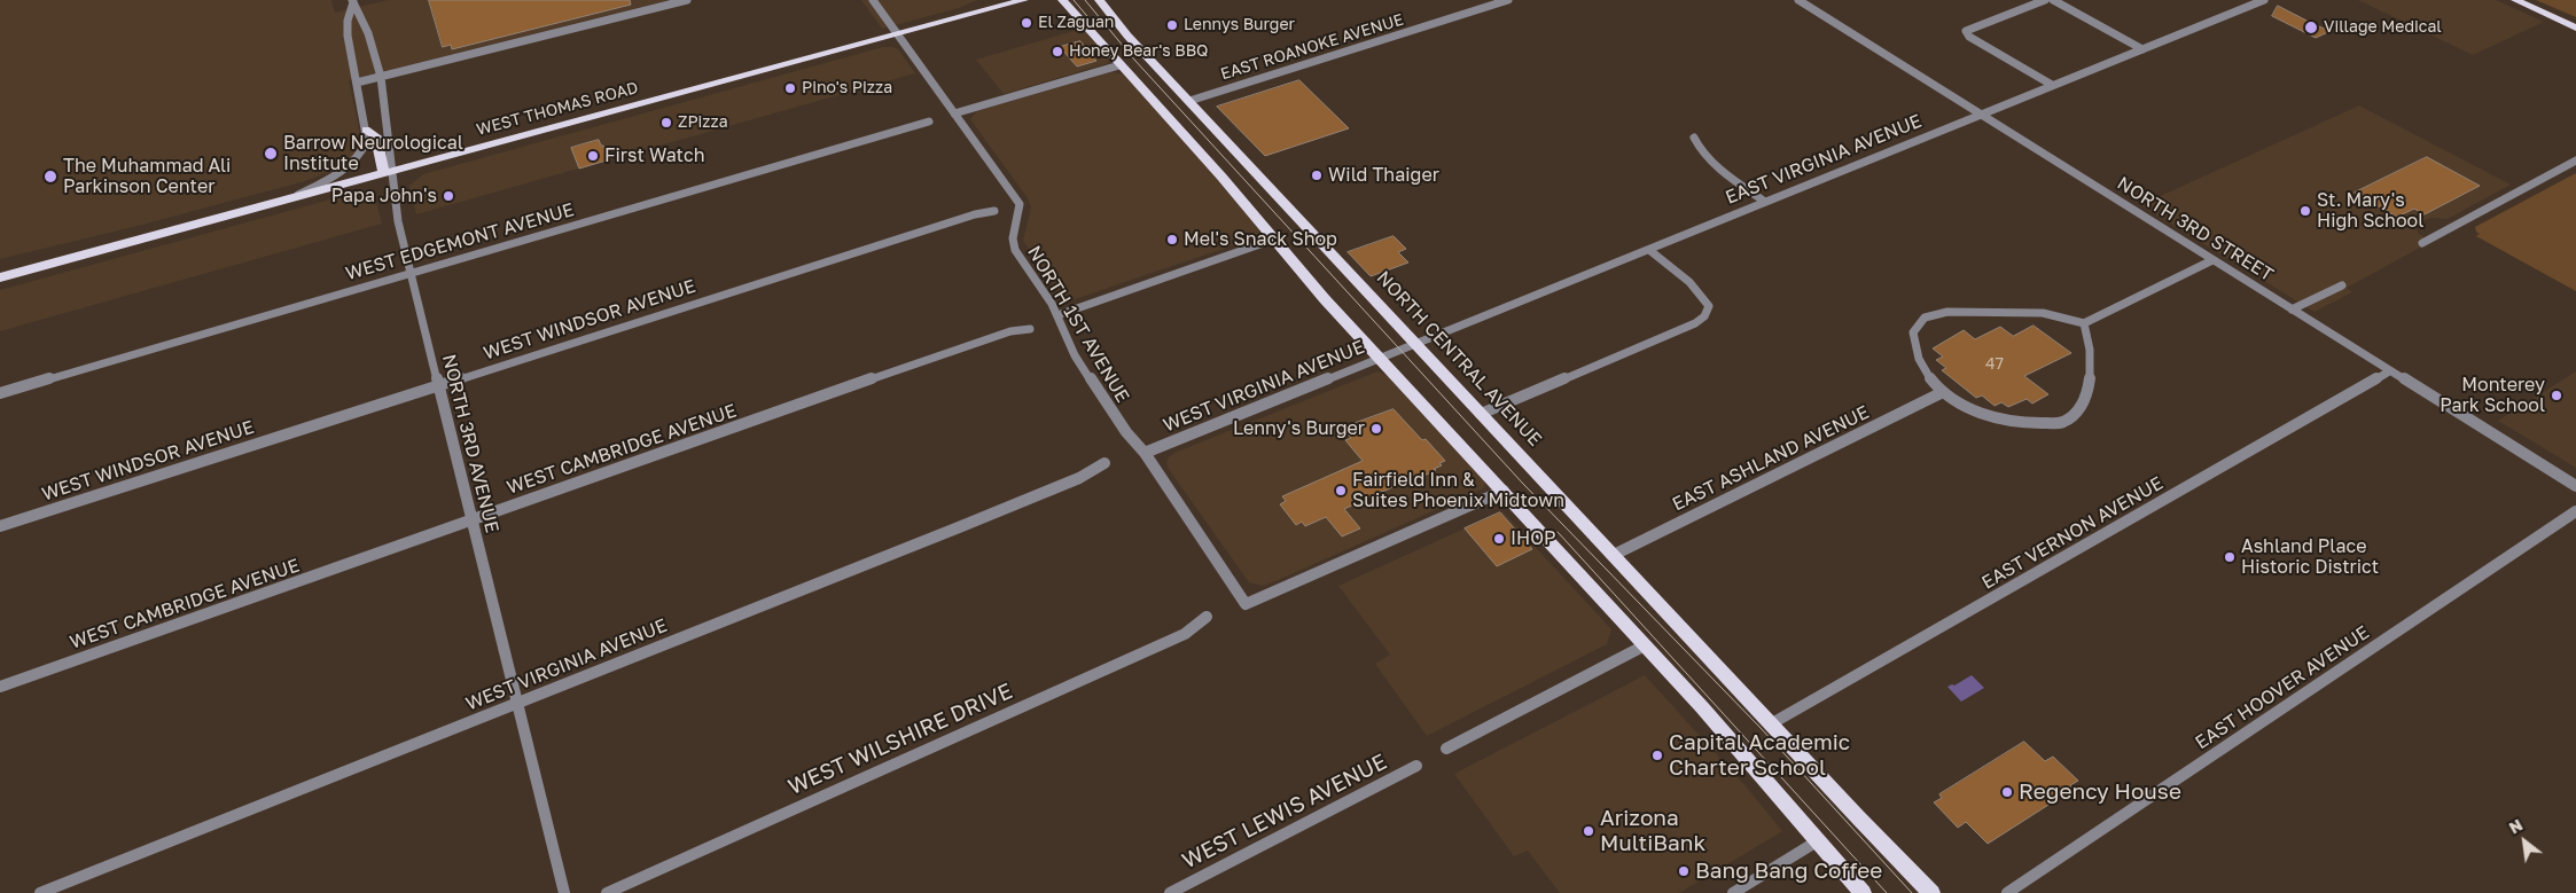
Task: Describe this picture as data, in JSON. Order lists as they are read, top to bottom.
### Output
{
  "streets": {
    "main road": ["WEST THOMAS ROAD", "NORTH CENTRAL AVENUE"],
    "street": [
      "EAST ROANOKE AVENUE",
      "EAST VIRGINIA AVENUE",
      "NORTH 3RD STREET",
      "WEST EDGEMONT AVENUE",
      "WEST WINDSOR AVENUE",
      "NORTH 1ST AVENUE",
      "WEST VIRGINIA AVENUE",
      "NORTH 3RD AVENUE",
      "WEST CAMBRIDGE AVENUE",
      "EAST ASHLAND AVENUE",
      "EAST VERNON AVENUE",
      "EAST HOOVER AVENUE",
      "WEST WILSHIRE DRIVE",
      "WEST LEWIS AVENUE"
    ]
  },
  "crossings": [
    ["EAST ROANOKE AVENUE", "NORTH CENTRAL AVENUE"],
    ["WEST THOMAS ROAD", "NORTH 1ST AVENUE"],
    ["WEST THOMAS ROAD", "NORTH 3RD AVENUE"],
    ["EAST VIRGINIA AVENUE", "NORTH 3RD STREET"],
    ["EAST VIRGINIA AVENUE", "NORTH CENTRAL AVENUE"],
    ["EAST VIRGINIA AVENUE", "WEST VIRGINIA AVENUE"],
    ["NORTH 3RD STREET", "EAST VERNON AVENUE"],
    ["WEST EDGEMONT AVENUE", "NORTH 3RD AVENUE"],
    ["WEST WINDSOR AVENUE", "NORTH 3RD AVENUE"],
    ["NORTH 1ST AVENUE", "WEST VIRGINIA AVENUE"],
    ["NORTH CENTRAL AVENUE", "EAST ASHLAND AVENUE"],
    ["NORTH CENTRAL AVENUE", "EAST VERNON AVENUE"],
    ["WEST VIRGINIA AVENUE", "NORTH 3RD AVENUE"],
    ["NORTH 3RD AVENUE", "WEST CAMBRIDGE AVENUE"]
  ],
  "places": [
    "El Zaguan",
    "Lennys Burger",
    "Village Medical",
    "Honey Bear's BBQ",
    "Pino's Pizza",
    "ZPizza",
    "Barrow Neurological Institute",
    "First Watch",
    "Wild Thaiger",
    "The Muhammad Ali Parkinson Center",
    "Papa John's",
    "St. Mary's High School",
    "Mel's Snack Shop",
    "Monterey Park School",
    "Lenny's Burger",
    "Fairfield Inn & Suites Phoenix Midtown",
    "IHOP",
    "Ashland Place Historic District",
    "Capital Academic Charter School",
    "Regency House",
    "Arizona MultiBank",
    "Bang Bang Coffee"
  ],
  "house_numbers": ["47"],
  "north": "top left"
}
